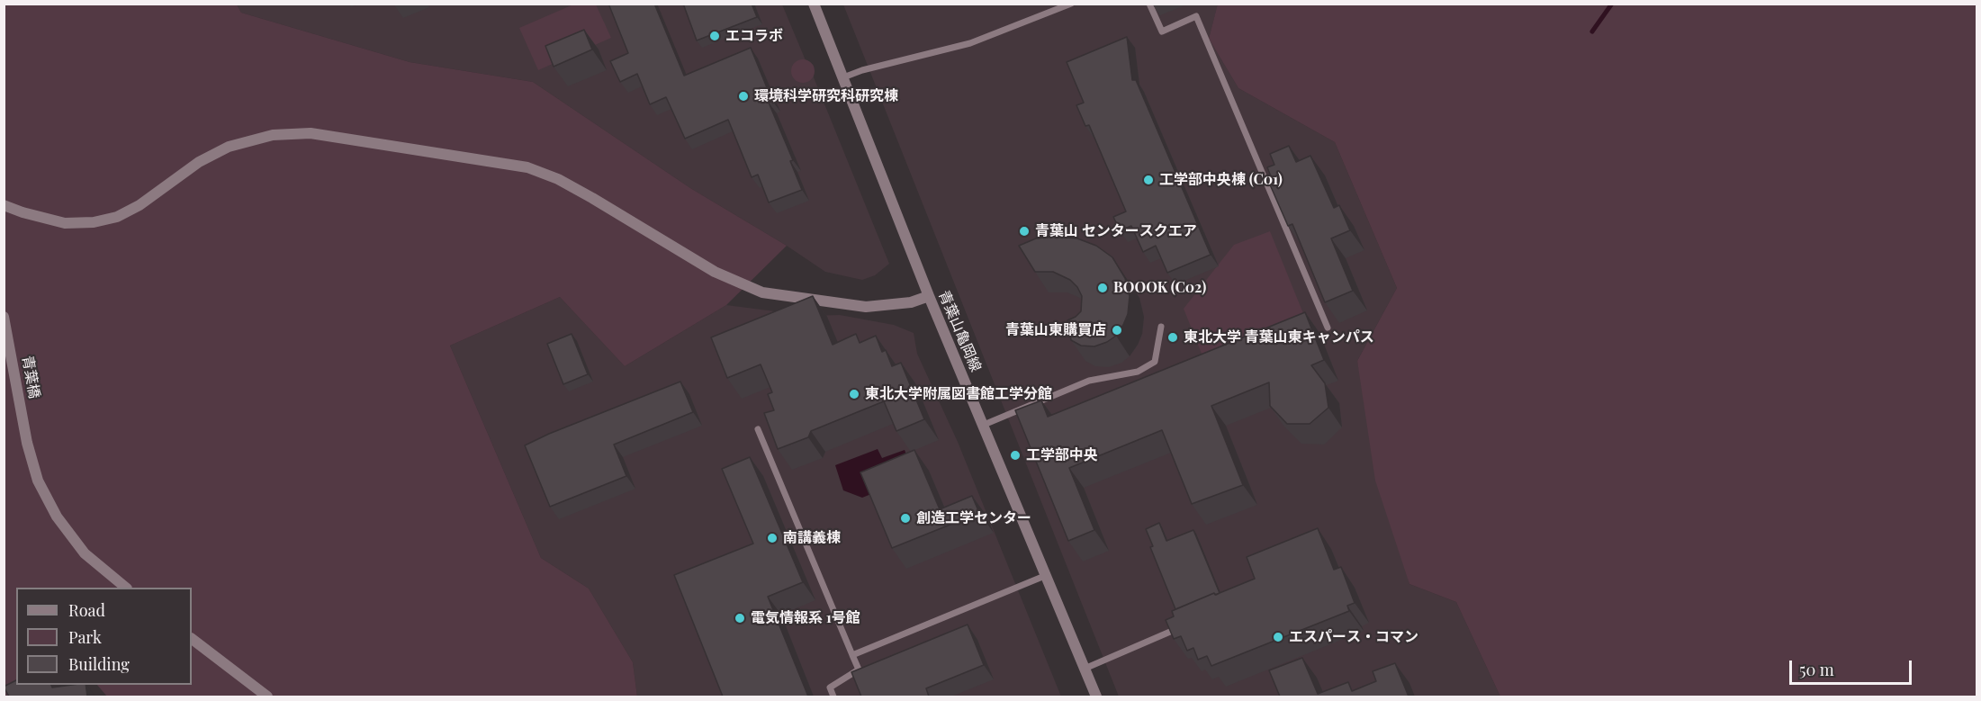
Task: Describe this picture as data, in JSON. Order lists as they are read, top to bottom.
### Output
{
  "streets": {
    "street": ["青葉山亀岡線", "青葉橋"]
  },
  "places": [
    "エコラボ",
    "環境科学研究科研究棟",
    "工学部中央棟 (C01)",
    "青葉山 センタースクエア",
    "BOOOK (C02)",
    "青葉山東購買店",
    "東北大学 青葉山東キャンパス",
    "東北大学附属図書館工学分館",
    "工学部中央",
    "創造工学センター",
    "南講義棟",
    "電気情報系 1号館",
    "エスパース・コマン"
  ],
  "legend": ["Road", "Park", "Building"],
  "scale_bar": "50 m"
}
